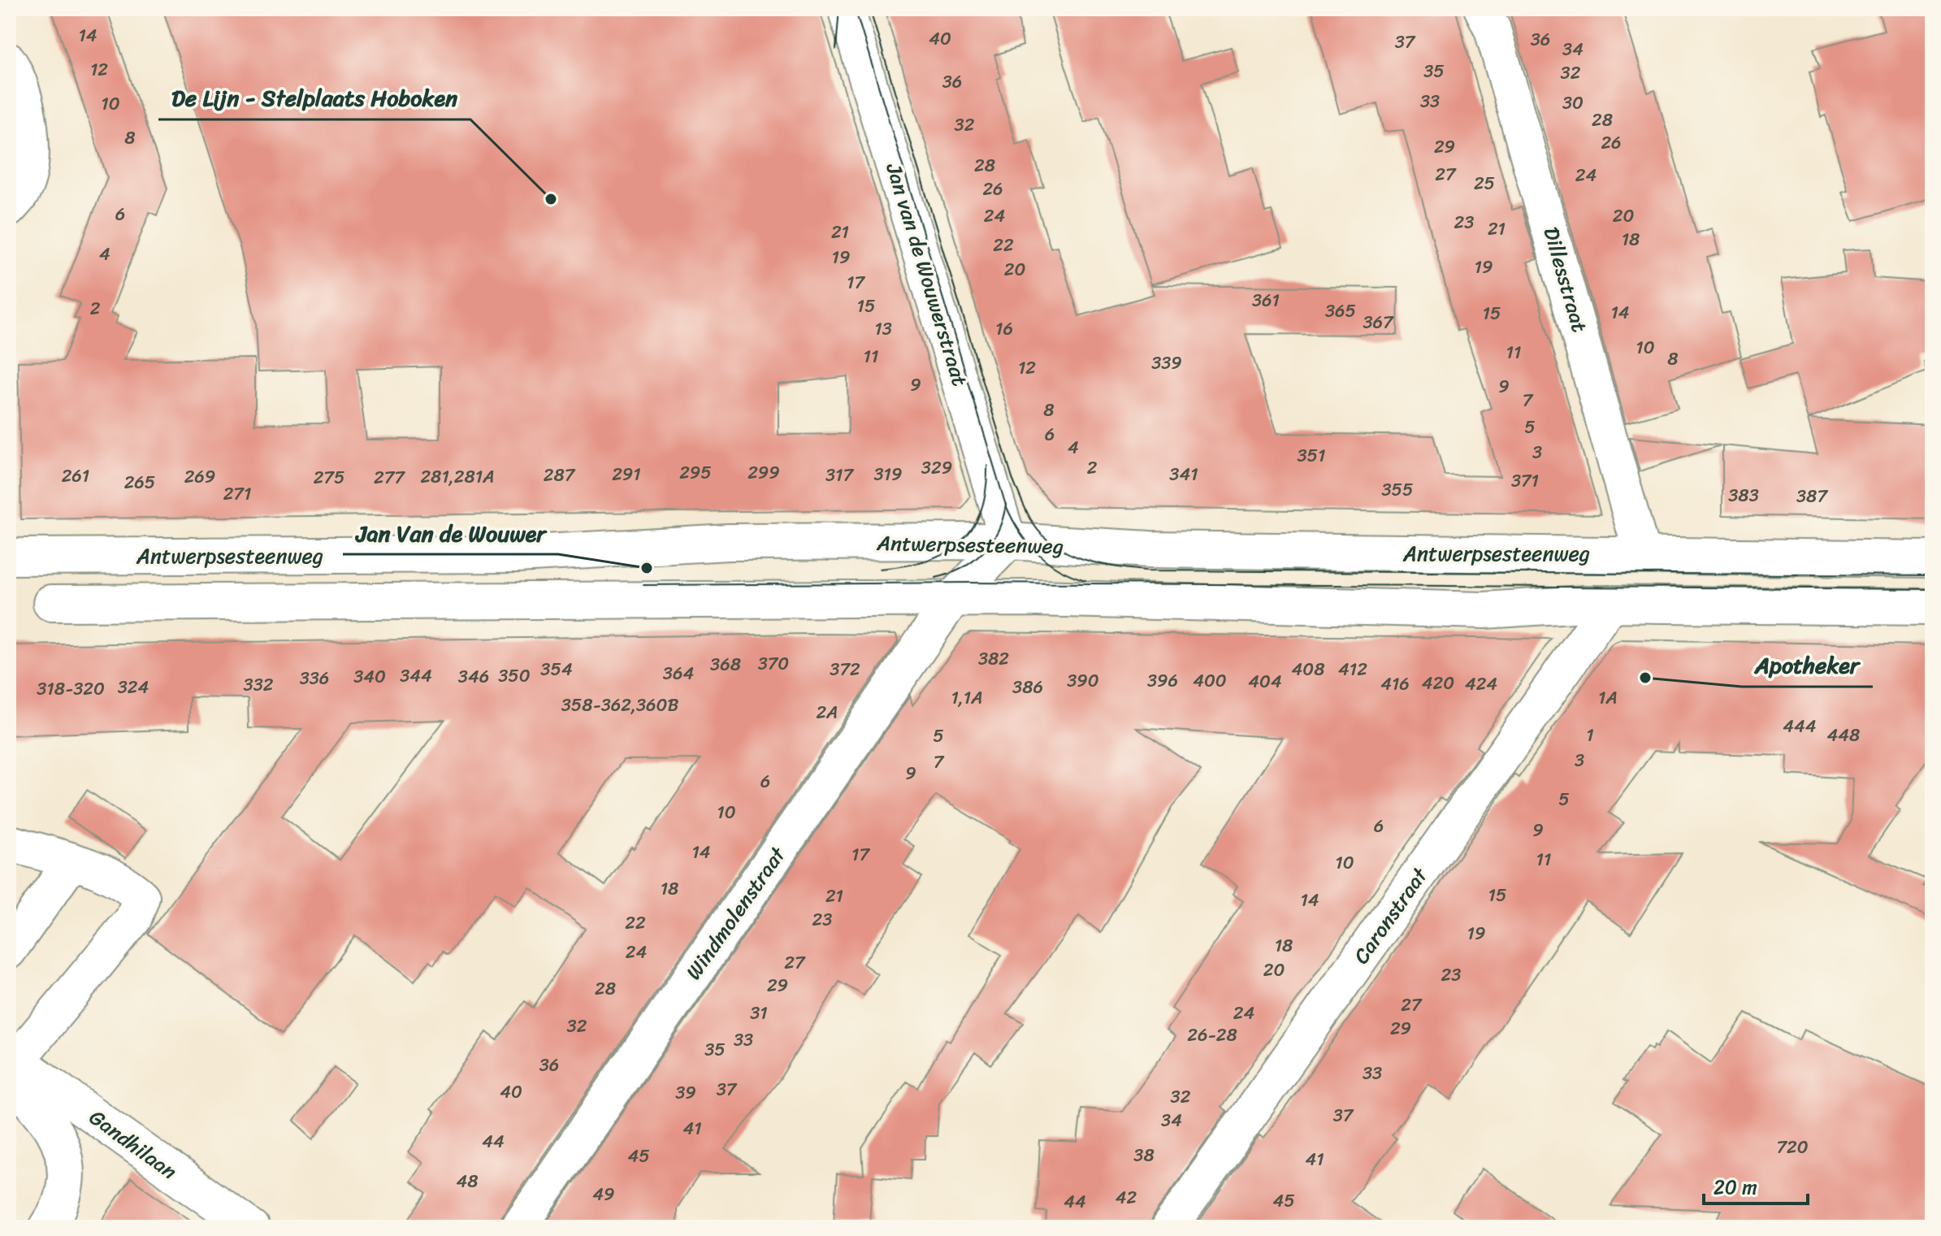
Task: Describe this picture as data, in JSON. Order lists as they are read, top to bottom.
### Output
{
  "streets": {
    "street": [
      "Jan van de Wouwerstraat",
      "Dillesstraat",
      "Antwerpsesteenweg",
      "Windmolenstraat",
      "Caronstraat",
      "Gandhilaan"
    ]
  },
  "crossings": [
    ["Jan van de Wouwerstraat", "Antwerpsesteenweg"],
    ["Jan van de Wouwerstraat", "Windmolenstraat"],
    ["Dillesstraat", "Antwerpsesteenweg"],
    ["Antwerpsesteenweg", "Windmolenstraat"]
  ],
  "places": ["De Lijn - Stelplaats Hoboken", "Jan Van de Wouwer", "Apotheker"],
  "house_numbers": [
    "14",
    "40",
    "36",
    "37",
    "34",
    "12",
    "35",
    "32",
    "36",
    "33",
    "30",
    "10",
    "28",
    "32",
    "8",
    "26",
    "29",
    "28",
    "27",
    "24",
    "25",
    "26",
    "6",
    "24",
    "20",
    "23",
    "21",
    "21",
    "18",
    "22",
    "4",
    "19",
    "19",
    "20",
    "17",
    "361",
    "15",
    "2",
    "365",
    "14",
    "15",
    "367",
    "13",
    "16",
    "10",
    "11",
    "11",
    "8",
    "339",
    "12",
    "9",
    "9",
    "7",
    "8",
    "5",
    "6",
    "4",
    "3",
    "351",
    "329",
    "2",
    "295",
    "299",
    "291",
    "319",
    "341",
    "287",
    "317",
    "261",
    "269",
    "281,281A",
    "275",
    "277",
    "371",
    "265",
    "355",
    "271",
    "383",
    "387",
    "382",
    "370",
    "368",
    "354",
    "372",
    "408",
    "412",
    "364",
    "344",
    "350",
    "340",
    "346",
    "336",
    "390",
    "396",
    "400",
    "404",
    "420",
    "416",
    "424",
    "332",
    "324",
    "386",
    "318-320",
    "1,1A",
    "1A",
    "358-362,360B",
    "2A",
    "444",
    "1",
    "448",
    "5",
    "3",
    "7",
    "9",
    "6",
    "5",
    "10",
    "6",
    "9",
    "14",
    "17",
    "11",
    "10",
    "18",
    "15",
    "21",
    "14",
    "23",
    "22",
    "19",
    "18",
    "24",
    "27",
    "20",
    "23",
    "29",
    "28",
    "27",
    "31",
    "24",
    "32",
    "29",
    "26-28",
    "33",
    "35",
    "36",
    "33",
    "37",
    "40",
    "39",
    "32",
    "37",
    "34",
    "41",
    "44",
    "720",
    "38",
    "45",
    "41",
    "48",
    "49",
    "42",
    "45",
    "44"
  ],
  "scale_bar": "20 m"
}
